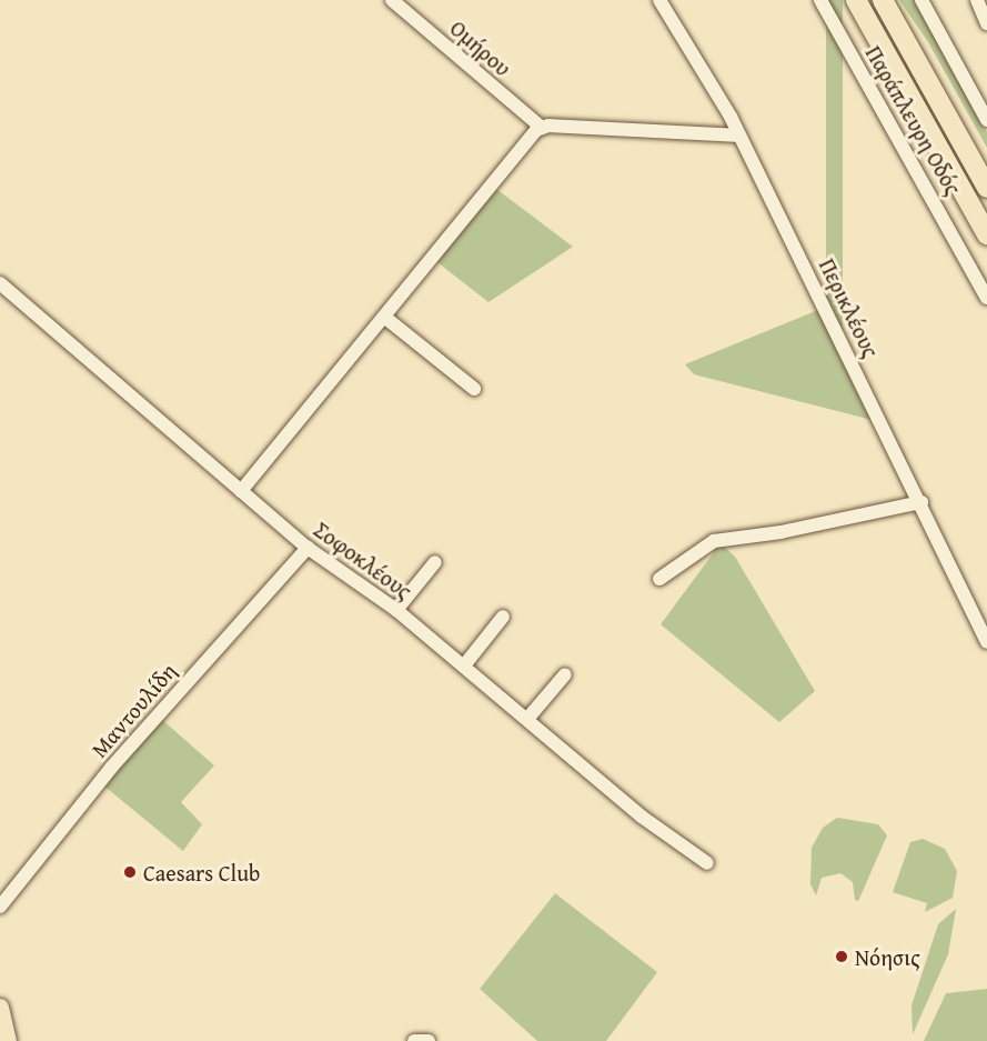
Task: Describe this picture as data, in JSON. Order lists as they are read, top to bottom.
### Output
{
  "streets": {
    "street": [
      "Ομήρου",
      "Παράπλευρη Οδός",
      "Περικλέους",
      "Σοφοκλέους",
      "Μαντουλίδη"
    ]
  },
  "crossings": [
    ["Σοφοκλέους", "Μαντουλίδη"]
  ],
  "places": ["Caesars Club", "Νόησις"]
}
